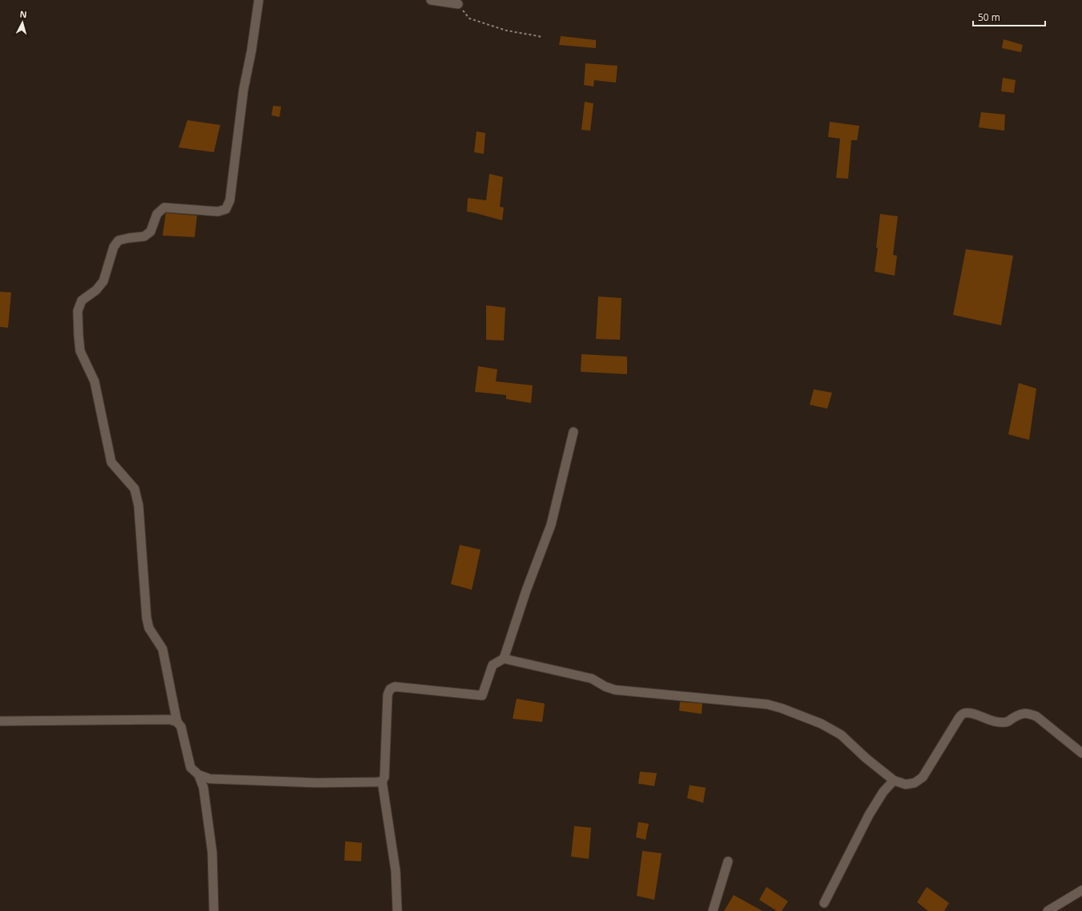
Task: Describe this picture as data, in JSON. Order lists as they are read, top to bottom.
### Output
{
  "scale_bar": "50 m",
  "north": "top"
}
